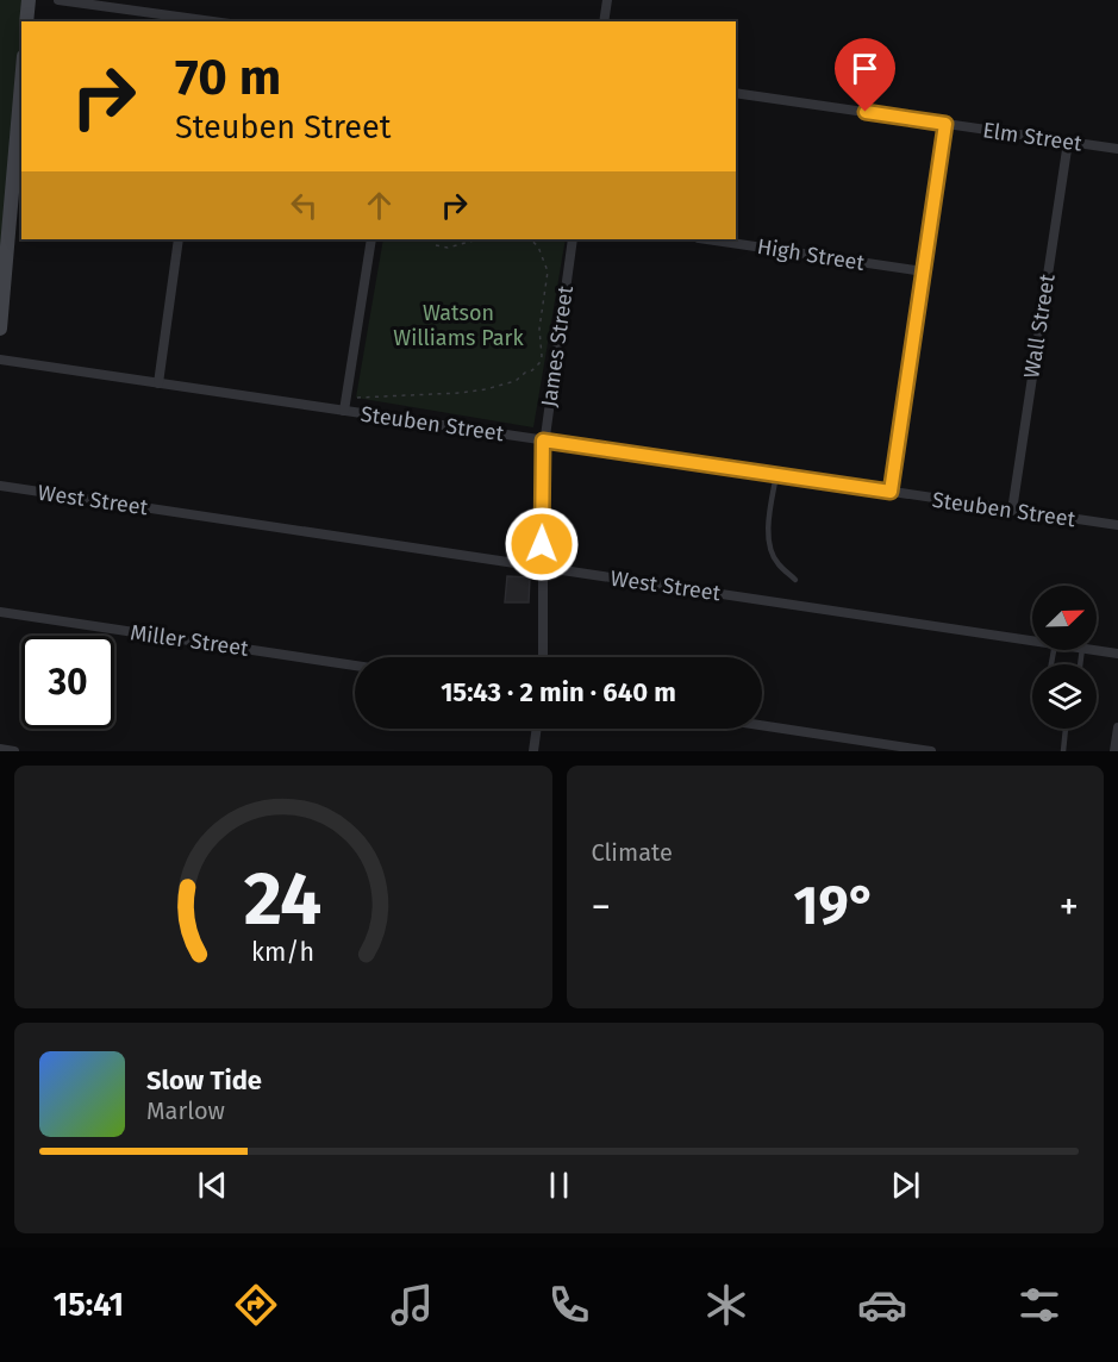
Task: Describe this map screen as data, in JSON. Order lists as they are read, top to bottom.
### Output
{
  "streets": {
    "street": [
      "Elm Street",
      "High Street",
      "Wall Street",
      "James Street",
      "Steuben Street",
      "West Street",
      "Miller Street"
    ]
  },
  "crossings": [
    ["Elm Street", "Wall Street"],
    ["Wall Street", "Steuben Street"],
    ["James Street", "Steuben Street"],
    ["James Street", "West Street"]
  ],
  "parks": ["Watson Williams Park"],
  "north": "top right",
  "page": {
    "turn": ["70 m", "Steuben Street"],
    "limit": "30",
    "trip": "15:43 · 2 min · 640 m",
    "tile": "Climate",
    "heat": ["−", "19°", "+"],
    "song": ["Slow Tide", "Marlow"],
    "tabs": "15:41",
    "gauge": ["24", "km/h"]
  }
}
